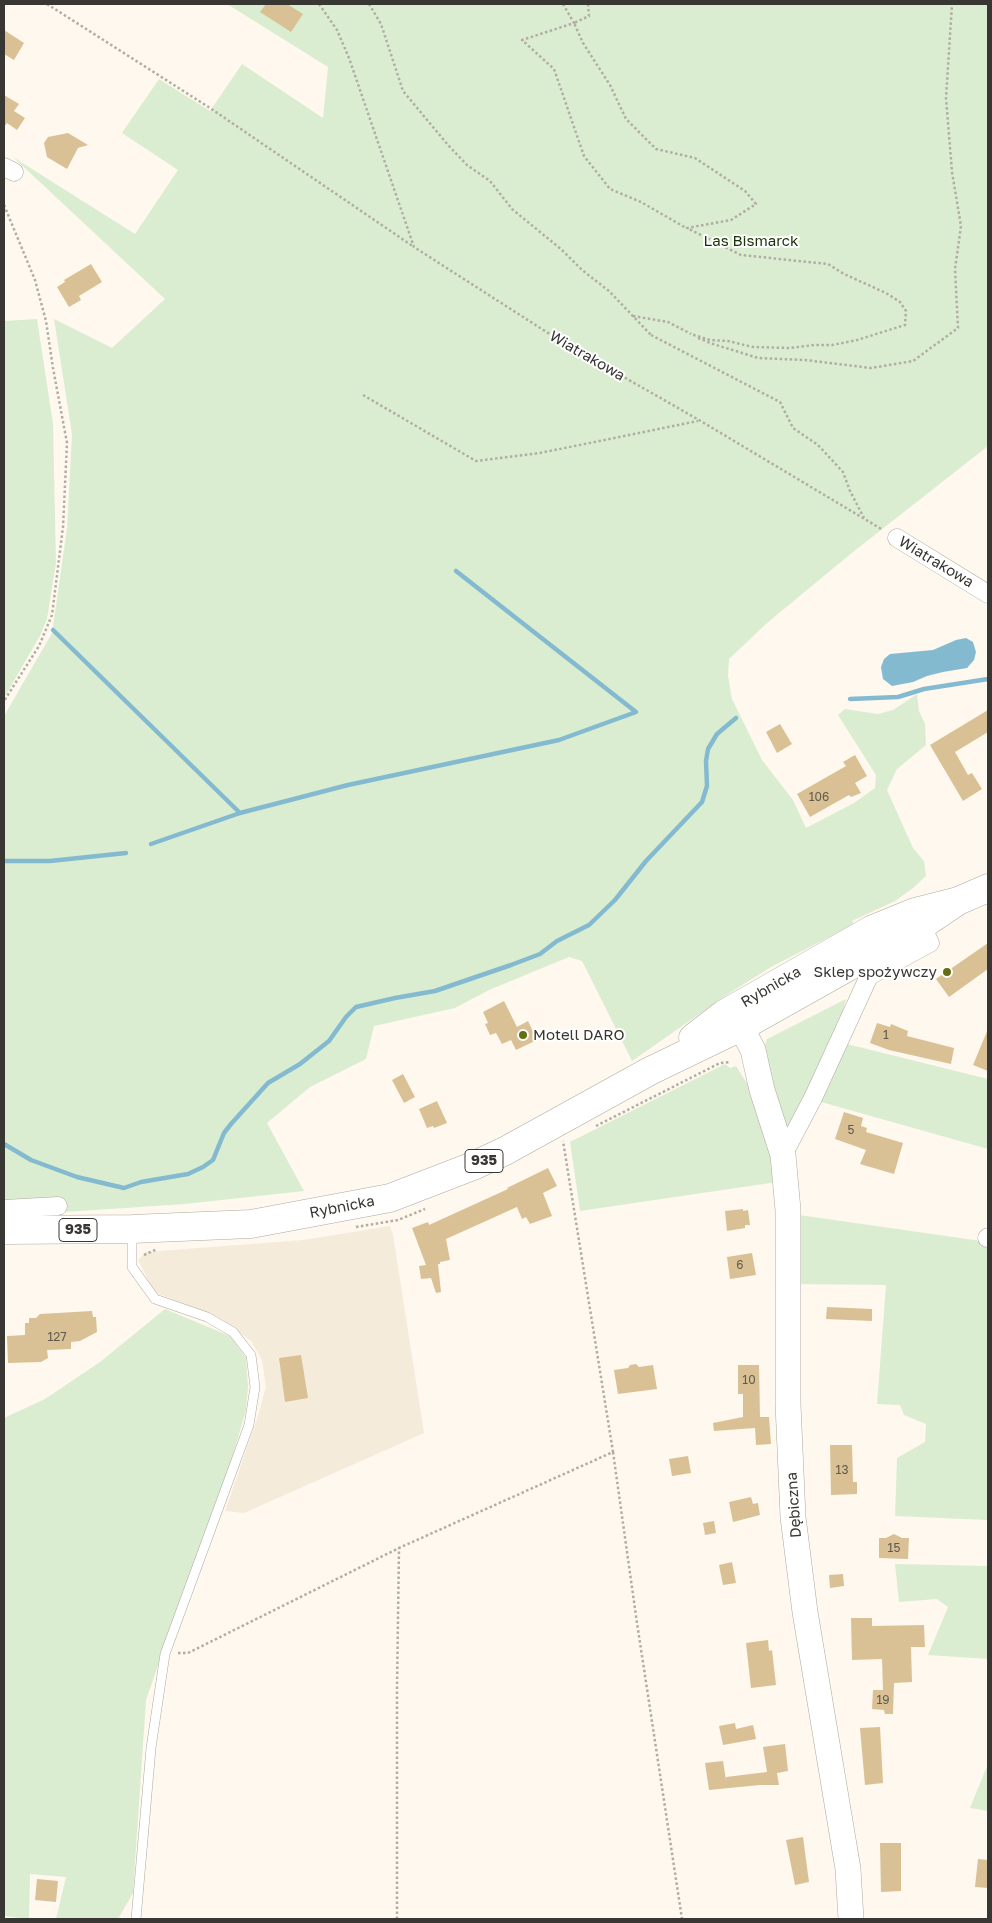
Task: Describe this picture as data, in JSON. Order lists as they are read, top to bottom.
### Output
{
  "streets": {
    "main road": ["Rybnicka", "935"],
    "street": ["Wiatrakowa", "Dębiczna"]
  },
  "crossings": [
    ["Rybnicka", "Dębiczna"]
  ],
  "parks": ["Las Bismarck"],
  "places": ["Sklep spożywczy", "Motell DARO"],
  "house_numbers": [
    "106",
    "1",
    "5",
    "6",
    "127",
    "10",
    "13",
    "15",
    "19"
  ]
}
